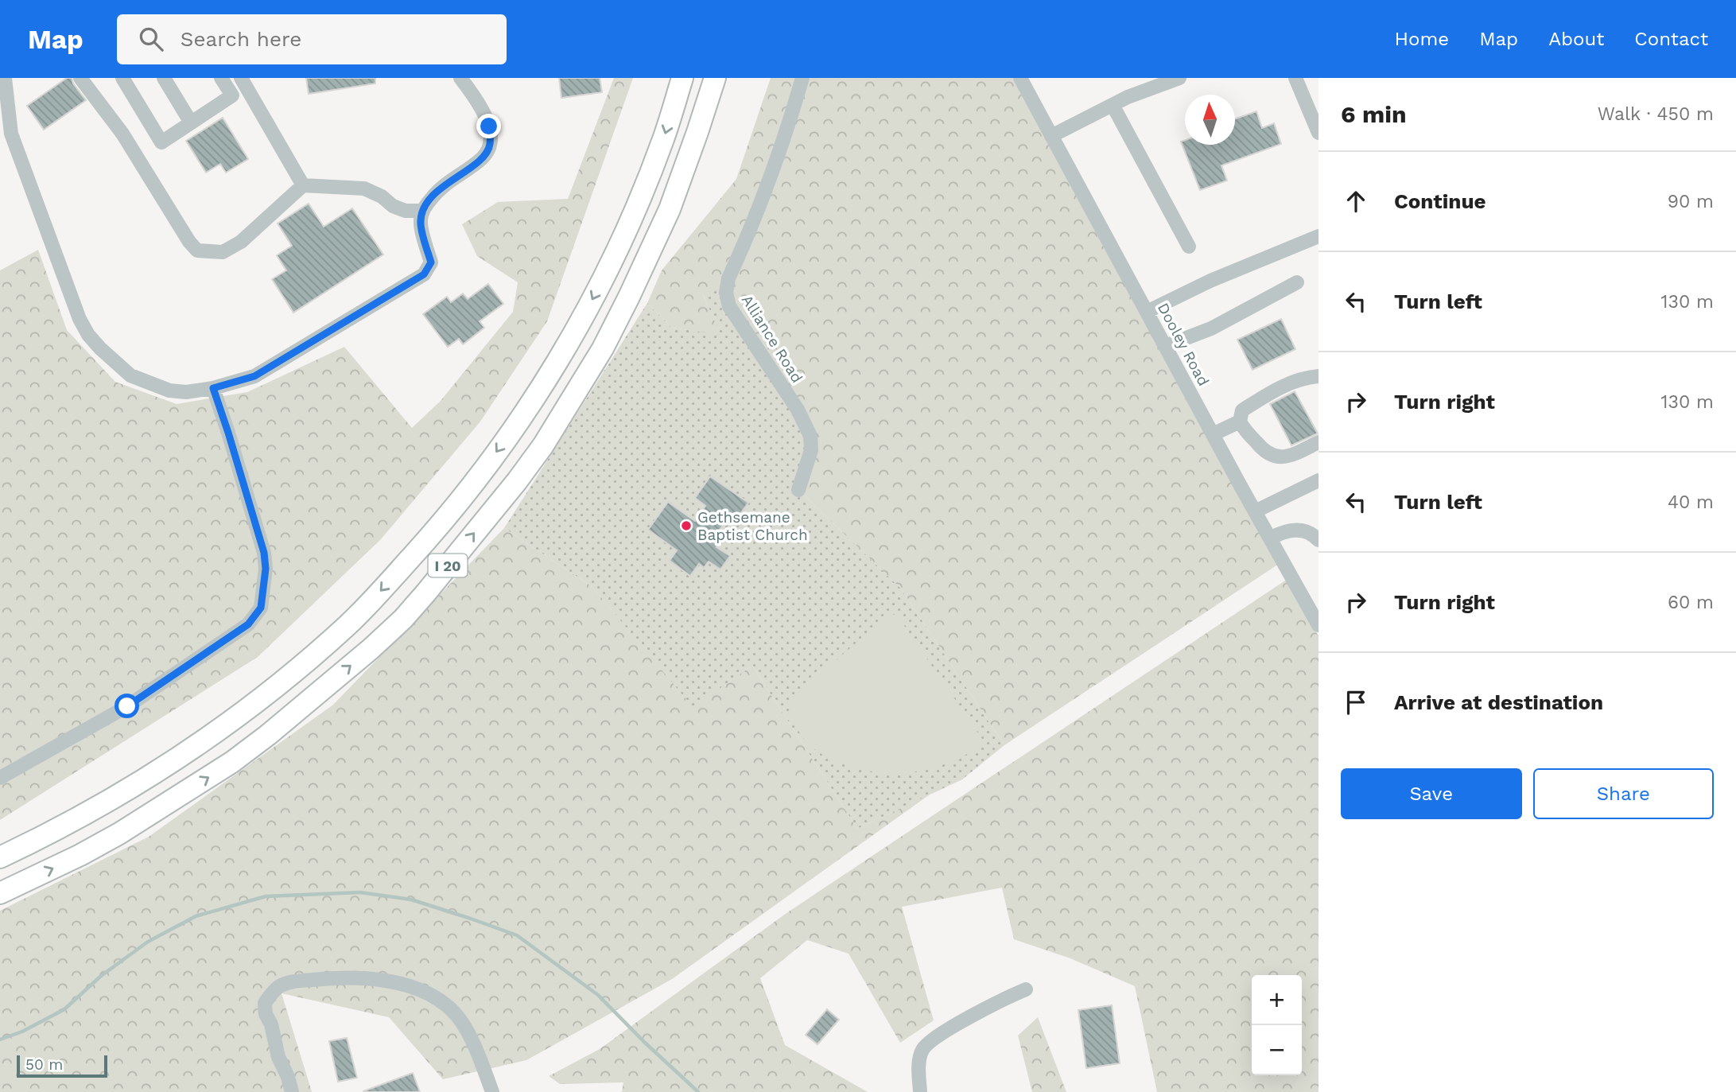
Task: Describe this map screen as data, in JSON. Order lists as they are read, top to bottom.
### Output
{
  "streets": {
    "highway": ["I 20"],
    "street": ["Alliance Road", "Dooley Road"]
  },
  "places": ["Gethsemane Baptist Church"],
  "scale_bar": "50 m",
  "north": "top",
  "page": {
    "header": "Map",
    "search": "Search here",
    "nav": [
      "Home",
      "Map",
      "About",
      "Contact"
    ],
    "heading": ["6 min", "Walk · 450 m"],
    "list": [
      ["Continue", "90 m"],
      ["Turn left", "130 m"],
      ["Turn right", "130 m"],
      ["Turn left", "40 m"],
      ["Turn right", "60 m"],
      "Arrive at destination"
    ],
    "buttons": ["Save", "Share"],
    "map_buttons": ["+", "−"],
    "scale": "50 m"
  }
}
